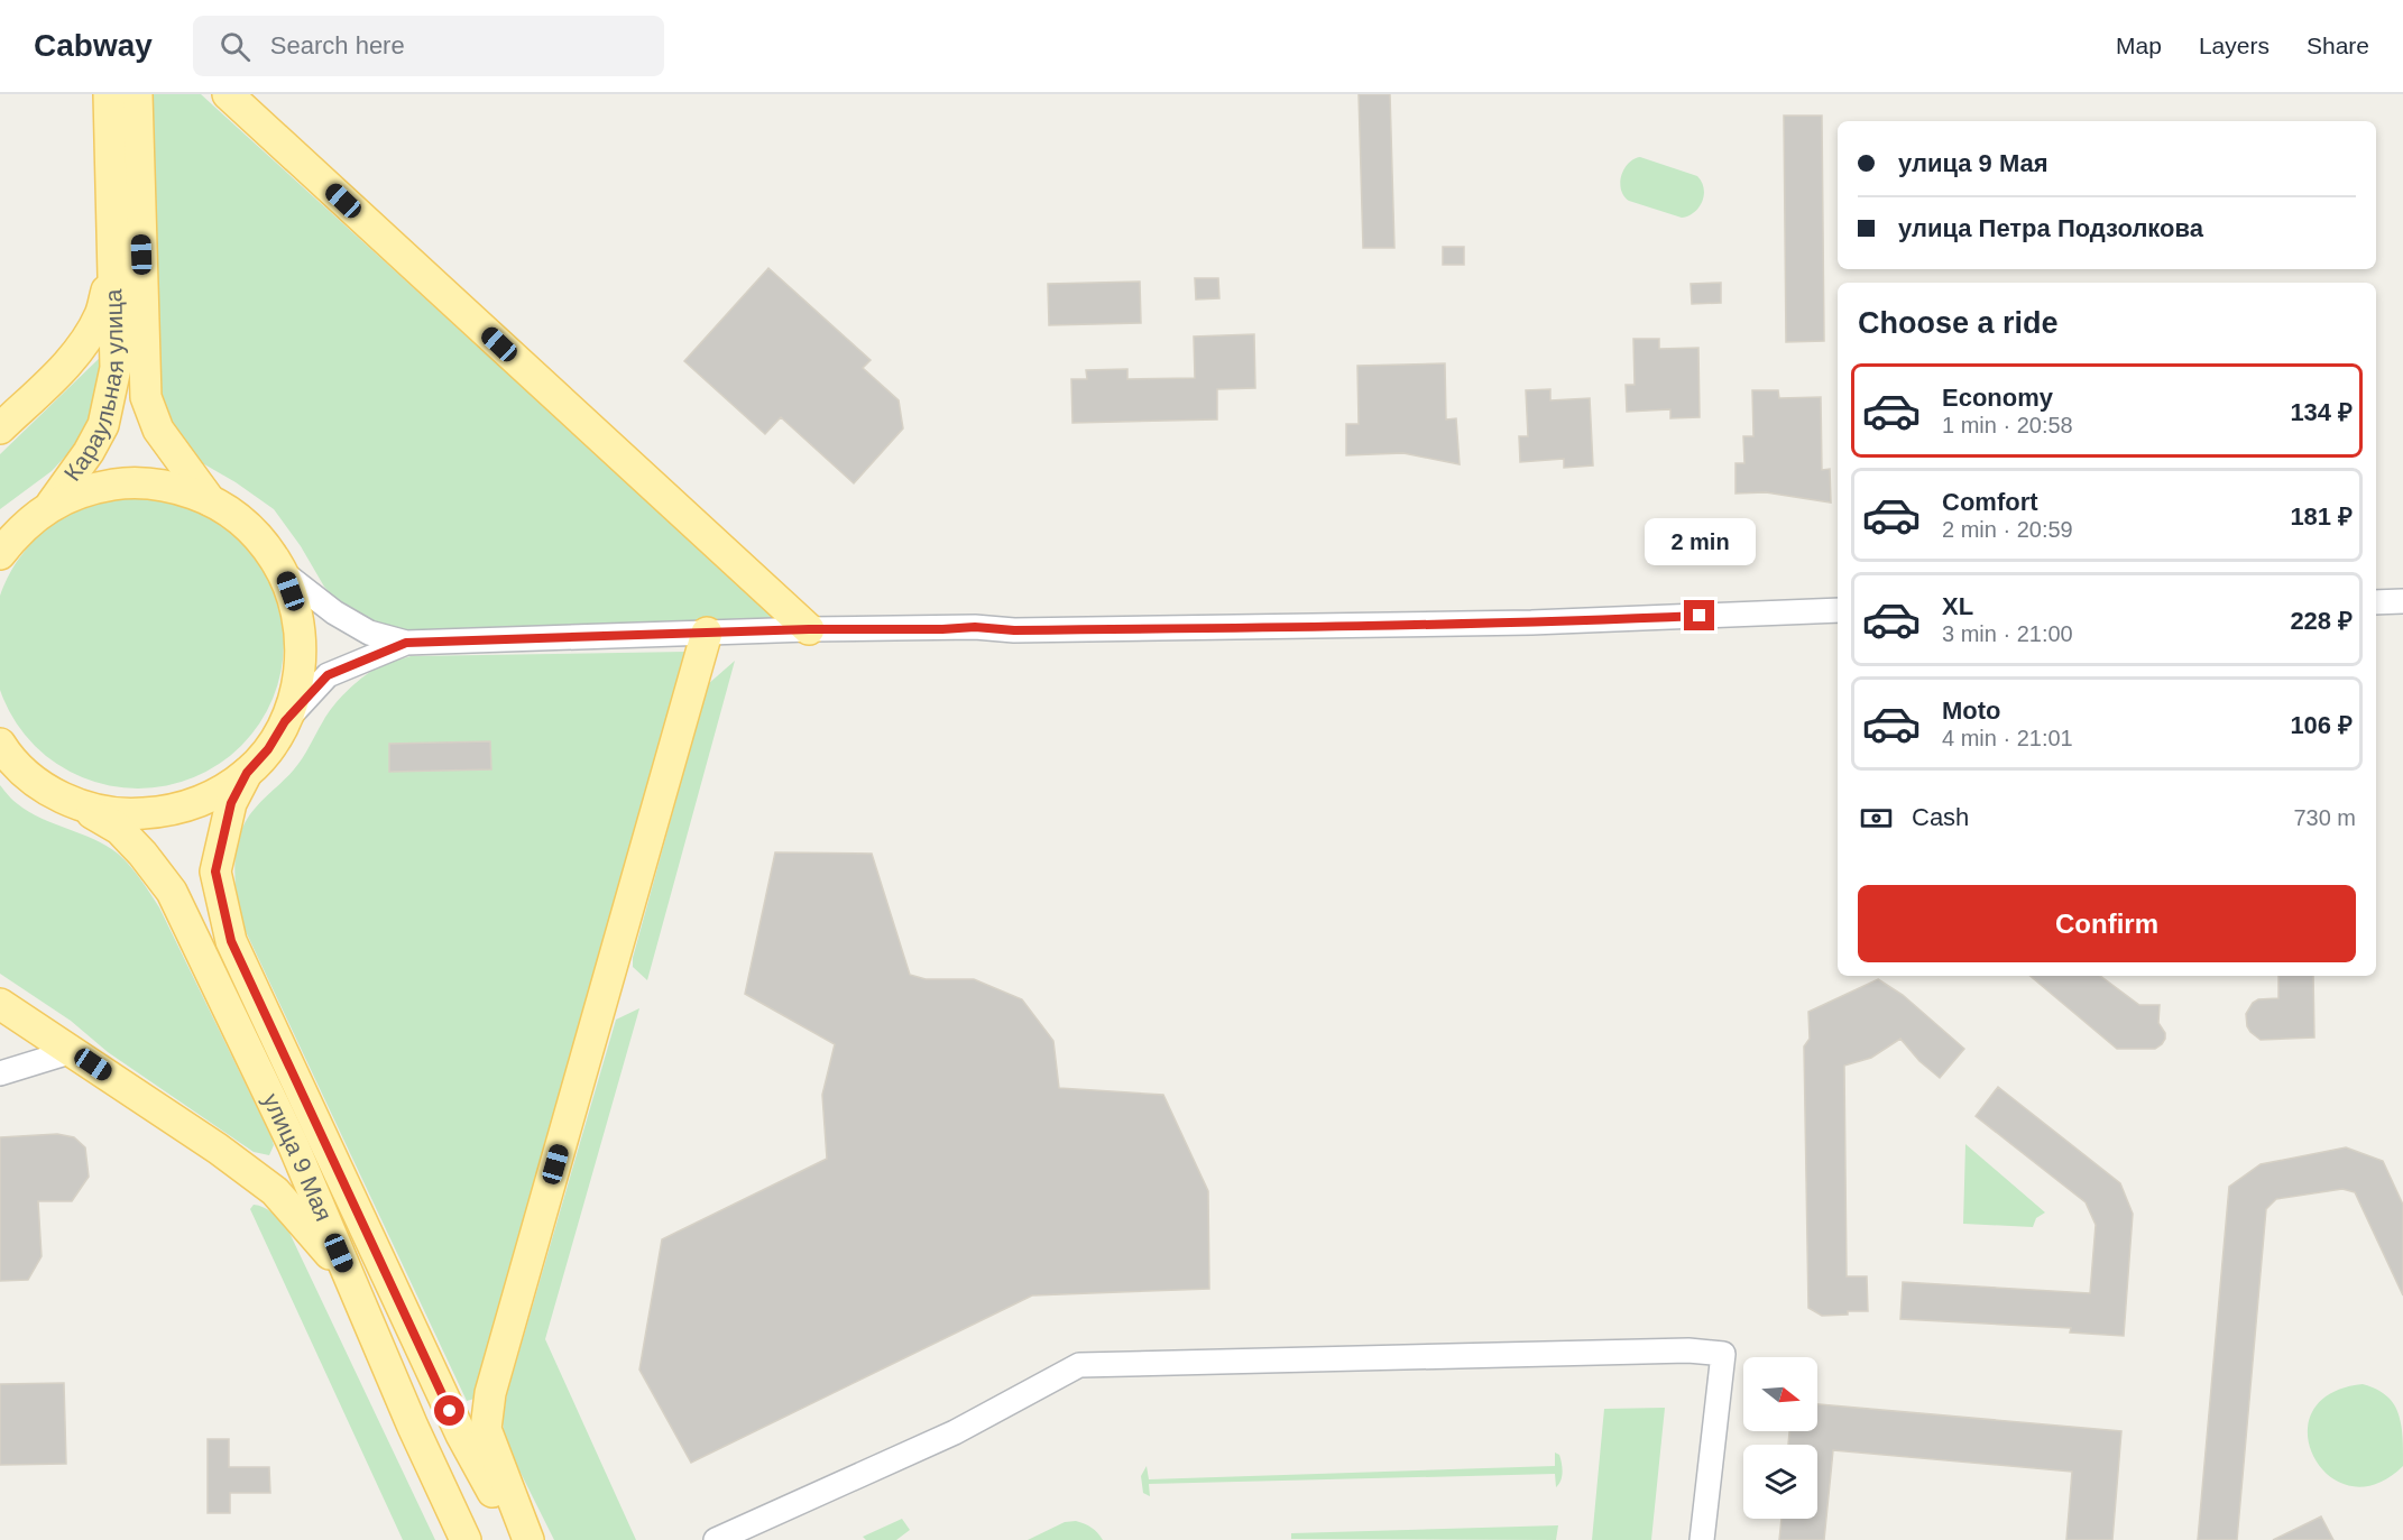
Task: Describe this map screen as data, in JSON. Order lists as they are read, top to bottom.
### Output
{
  "streets": {
    "main road": ["Караульная улица", "улица 9 Мая"]
  },
  "north": "right",
  "page": {
    "header": "Cabway",
    "search": "Search here",
    "nav": ["Map", "Layers", "Share"],
    "banner": ["улица 9 Мая", "улица Петра Подзолкова"],
    "heading": "Choose a ride",
    "list": [
      {
        "name": "Economy",
        "note": "1 min · 20:58",
        "value": "134 ₽"
      },
      {
        "name": "Comfort",
        "note": "2 min · 20:59",
        "value": "181 ₽"
      },
      {
        "name": "XL",
        "note": "3 min · 21:00",
        "value": "228 ₽"
      },
      {
        "name": "Moto",
        "note": "4 min · 21:01",
        "value": "106 ₽"
      }
    ],
    "bubble": "2 min",
    "pay": ["Cash", "730 m"],
    "buttons": "Confirm"
  }
}
